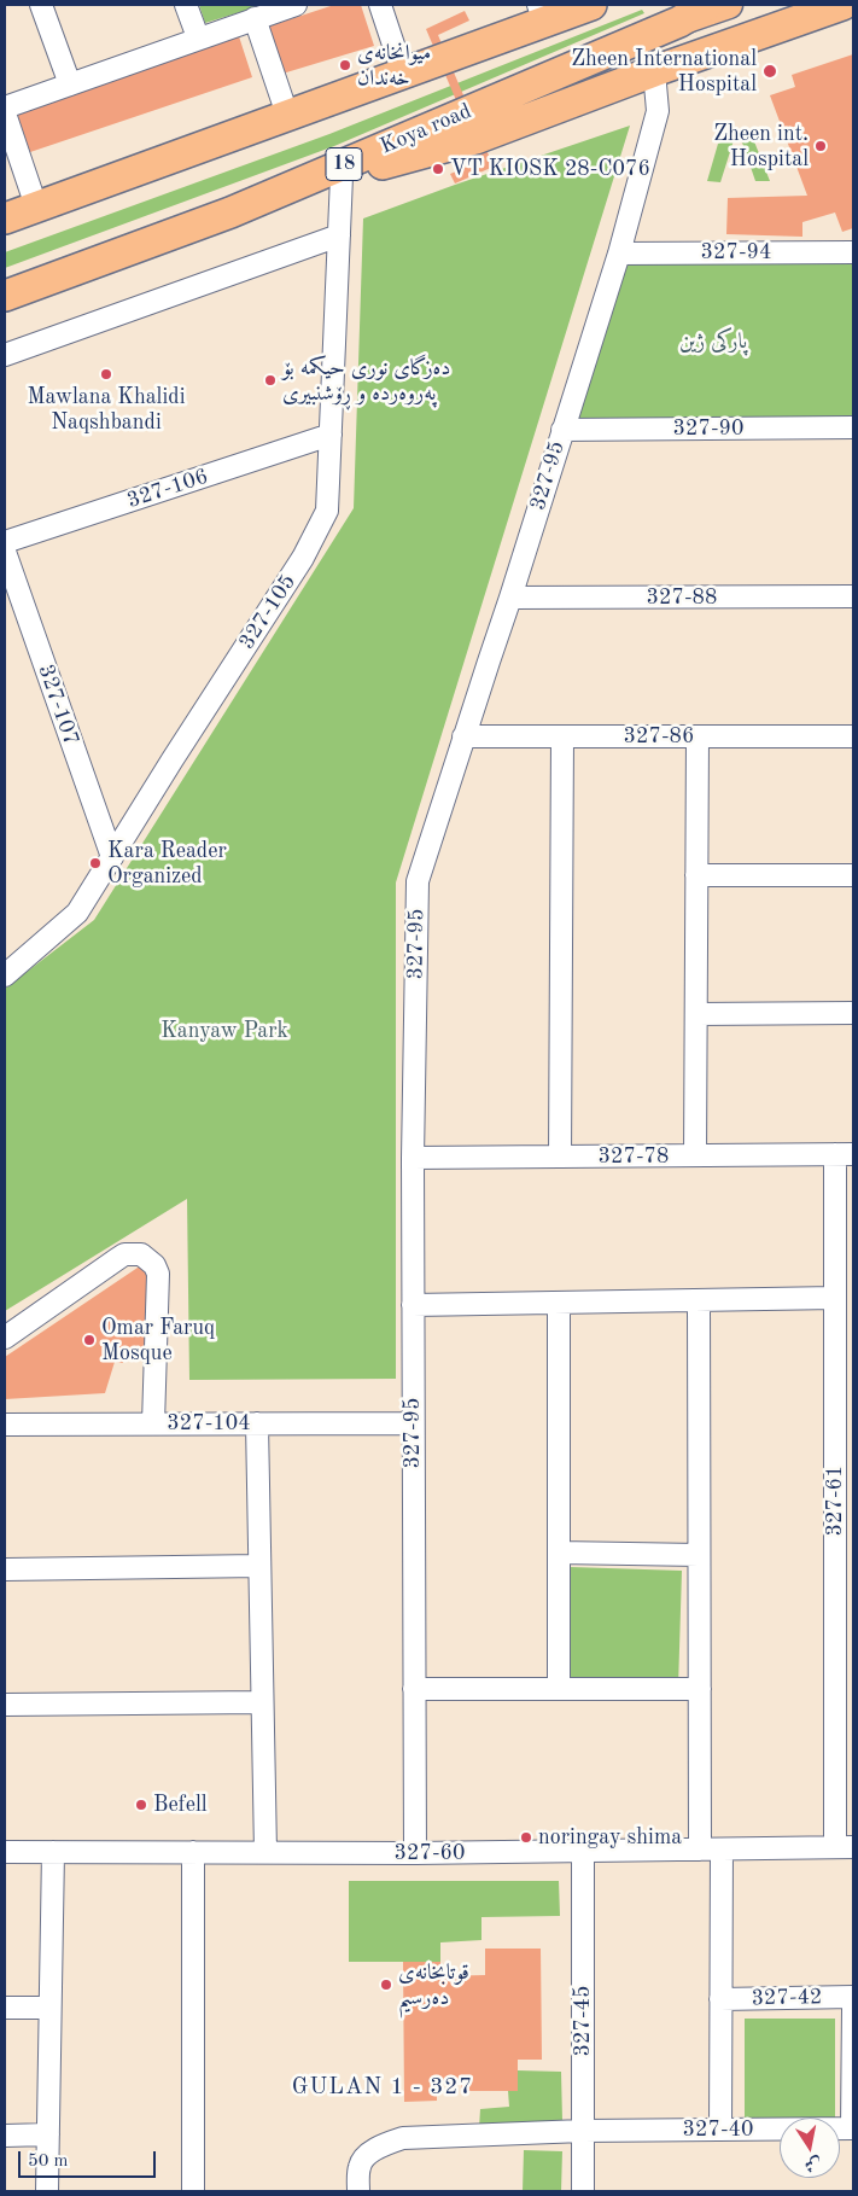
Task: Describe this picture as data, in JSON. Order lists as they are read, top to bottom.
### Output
{
  "streets": {
    "highway": ["Koya road", "18"],
    "street": [
      "327-94",
      "327-90",
      "327-95",
      "327-106",
      "327-88",
      "327-105",
      "327-107",
      "327-86",
      "327-78",
      "327-104",
      "327-61",
      "327-60",
      "327-42",
      "327-45",
      "327-40"
    ]
  },
  "crossings": [
    ["327-94", "327-95"],
    ["327-90", "327-95"],
    ["327-95", "327-88"],
    ["327-95", "327-86"],
    ["327-95", "327-78"],
    ["327-95", "327-104"],
    ["327-95", "327-60"],
    ["327-106", "327-105"],
    ["327-105", "327-107"],
    ["327-78", "327-61"],
    ["327-61", "327-60"],
    ["327-60", "327-45"],
    ["327-45", "327-40"]
  ],
  "districts": ["GULAN 1 - 327"],
  "parks": ["پارکی ژین", "Kanyaw Park"],
  "places": [
    "میوانخانەی خەندان",
    "Zheen International Hospital",
    "Zheen int. Hospital",
    "VT KIOSK 28-C076",
    "Mawlana Khalidi Naqshbandi",
    "دەزگای نوری حیکمە بۆ پەروەردە و ڕۆشنبیری",
    "Kara Reader Organized",
    "Omar Faruq Mosque",
    "Befell",
    "noringay shima",
    "قوتابخانەی دەرسیم"
  ],
  "scale_bar": "50 m",
  "north": "bottom"
}
